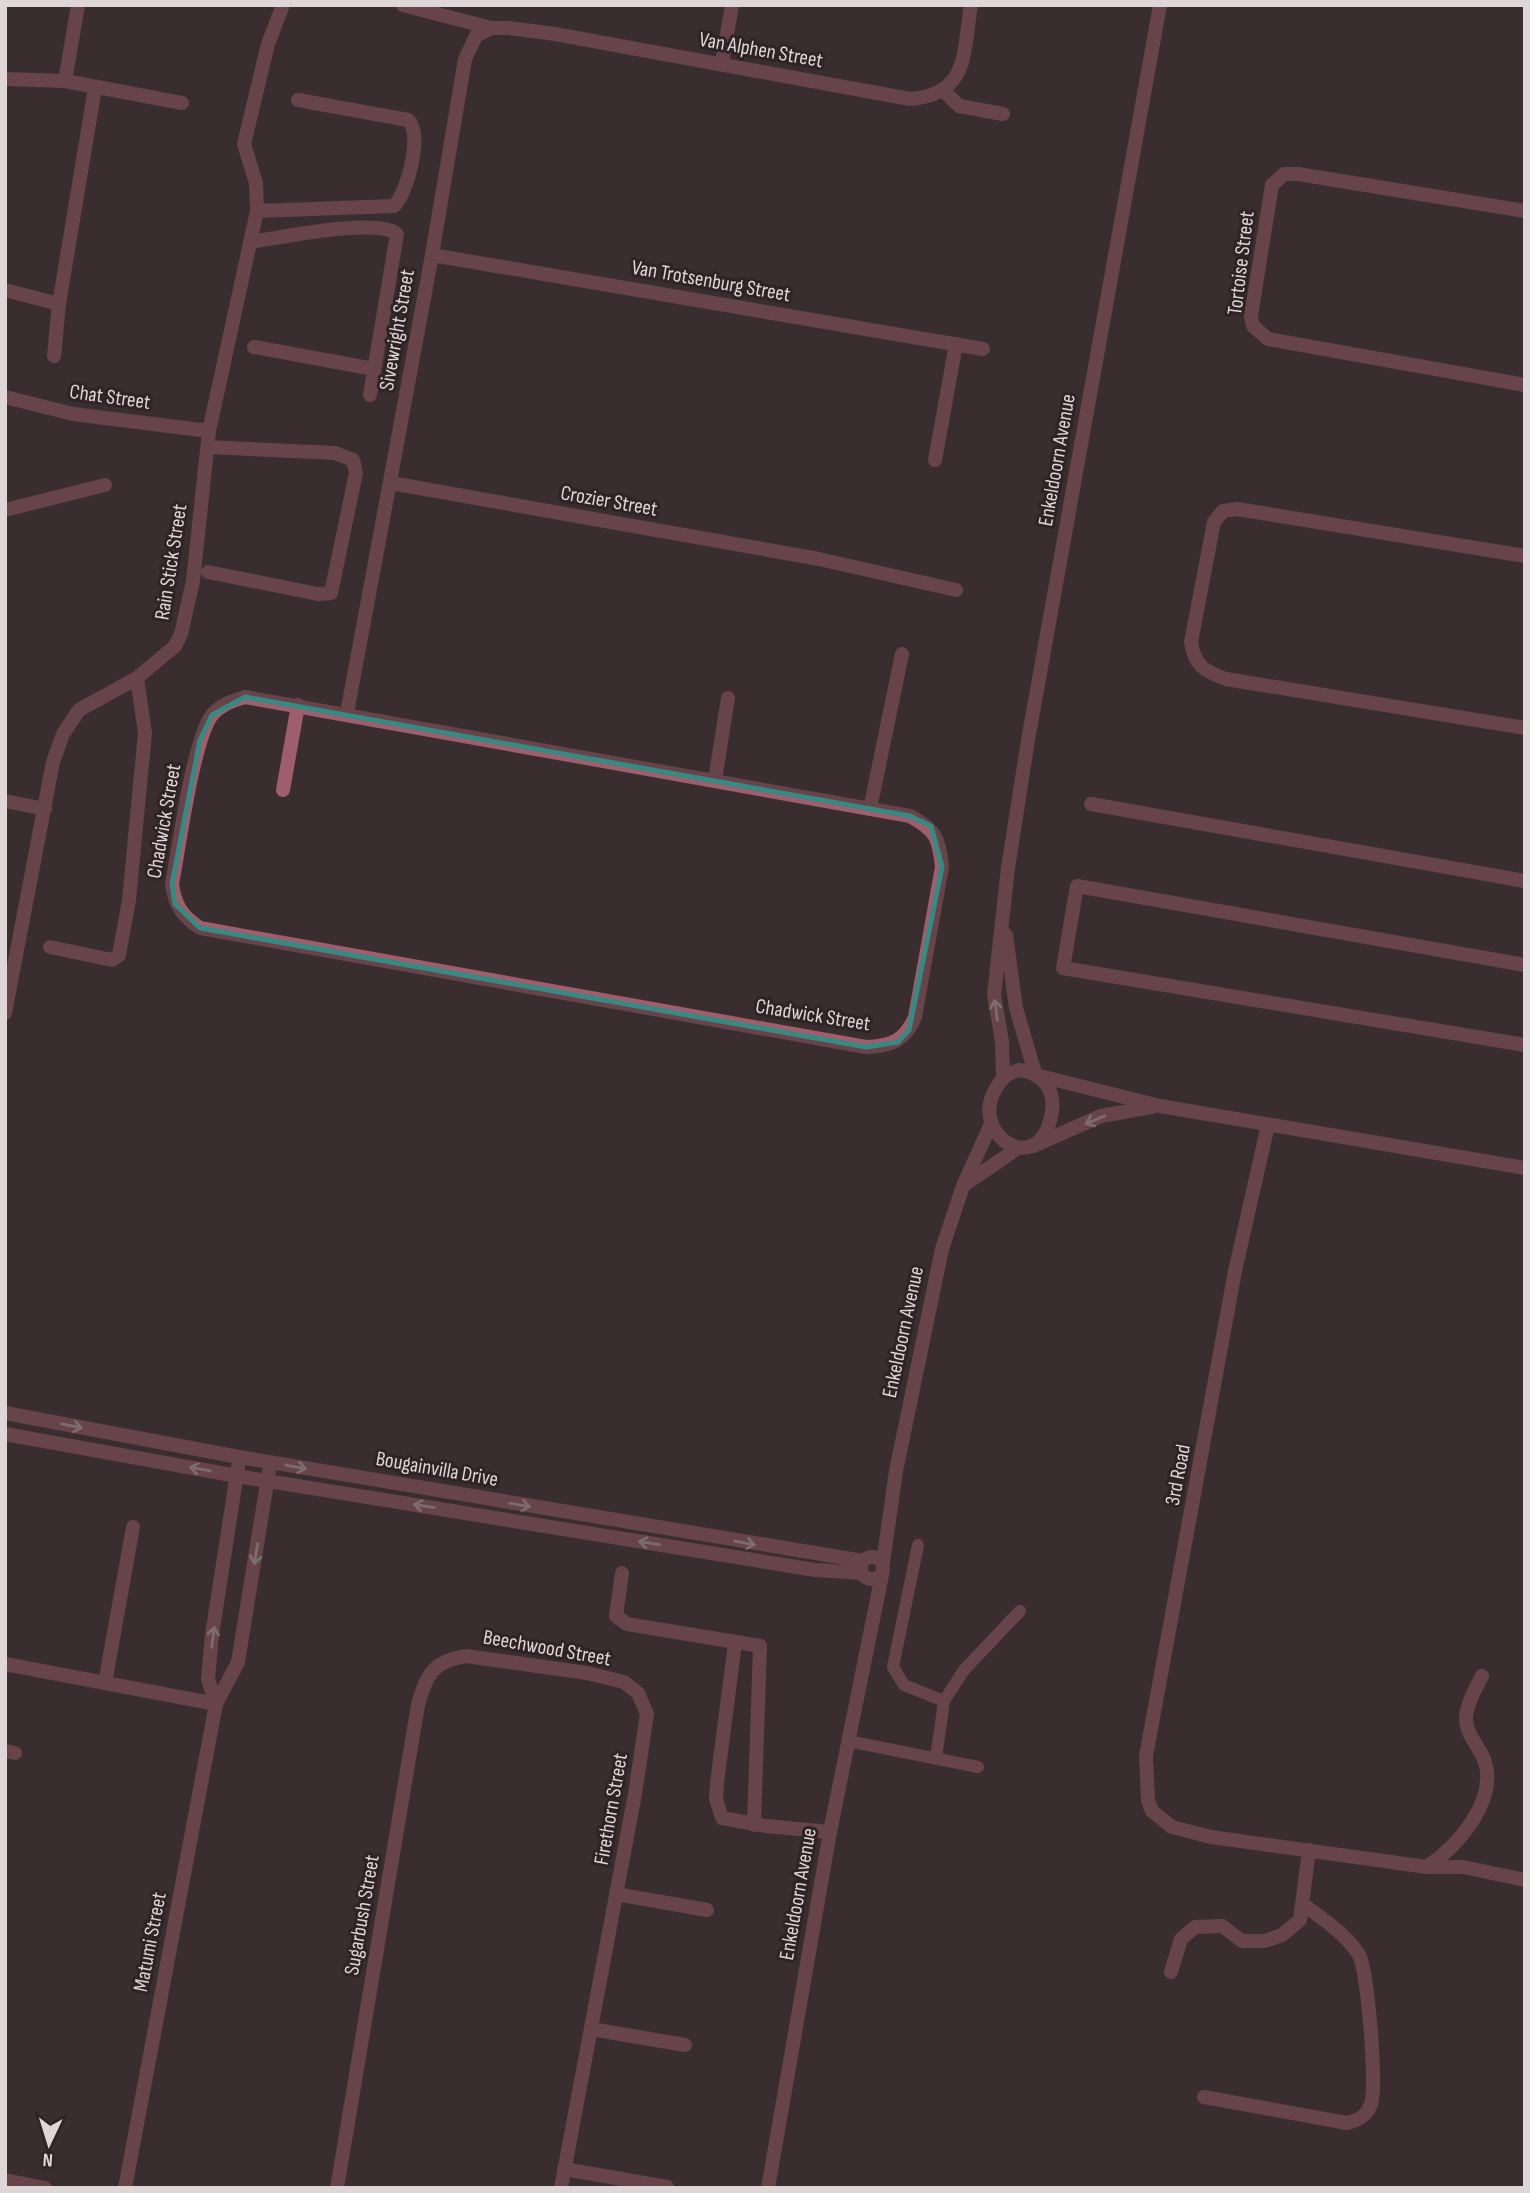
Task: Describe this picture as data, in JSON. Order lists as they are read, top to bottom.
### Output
{
  "streets": {
    "street": [
      "Van Alphen Street",
      "Tortoise Street",
      "Van Trotsenburg Street",
      "Sivewright Street",
      "Chat Street",
      "Enkeldoorn Avenue",
      "Crozier Street",
      "Rain Stick Street",
      "Chadwick Street",
      "Bougainvilla Drive",
      "3rd Road",
      "Beechwood Street",
      "Firethorn Street",
      "Sugarbush Street",
      "Matumi Street"
    ]
  },
  "crossings": [
    ["Van Alphen Street", "Sivewright Street"],
    ["Van Trotsenburg Street", "Sivewright Street"],
    ["Sivewright Street", "Crozier Street"],
    ["Sivewright Street", "Chadwick Street"],
    ["Chat Street", "Rain Stick Street"],
    ["Enkeldoorn Avenue", "Bougainvilla Drive"],
    ["Bougainvilla Drive", "Matumi Street"],
    ["Beechwood Street", "Firethorn Street"],
    ["Beechwood Street", "Sugarbush Street"]
  ],
  "north": "bottom"
}
